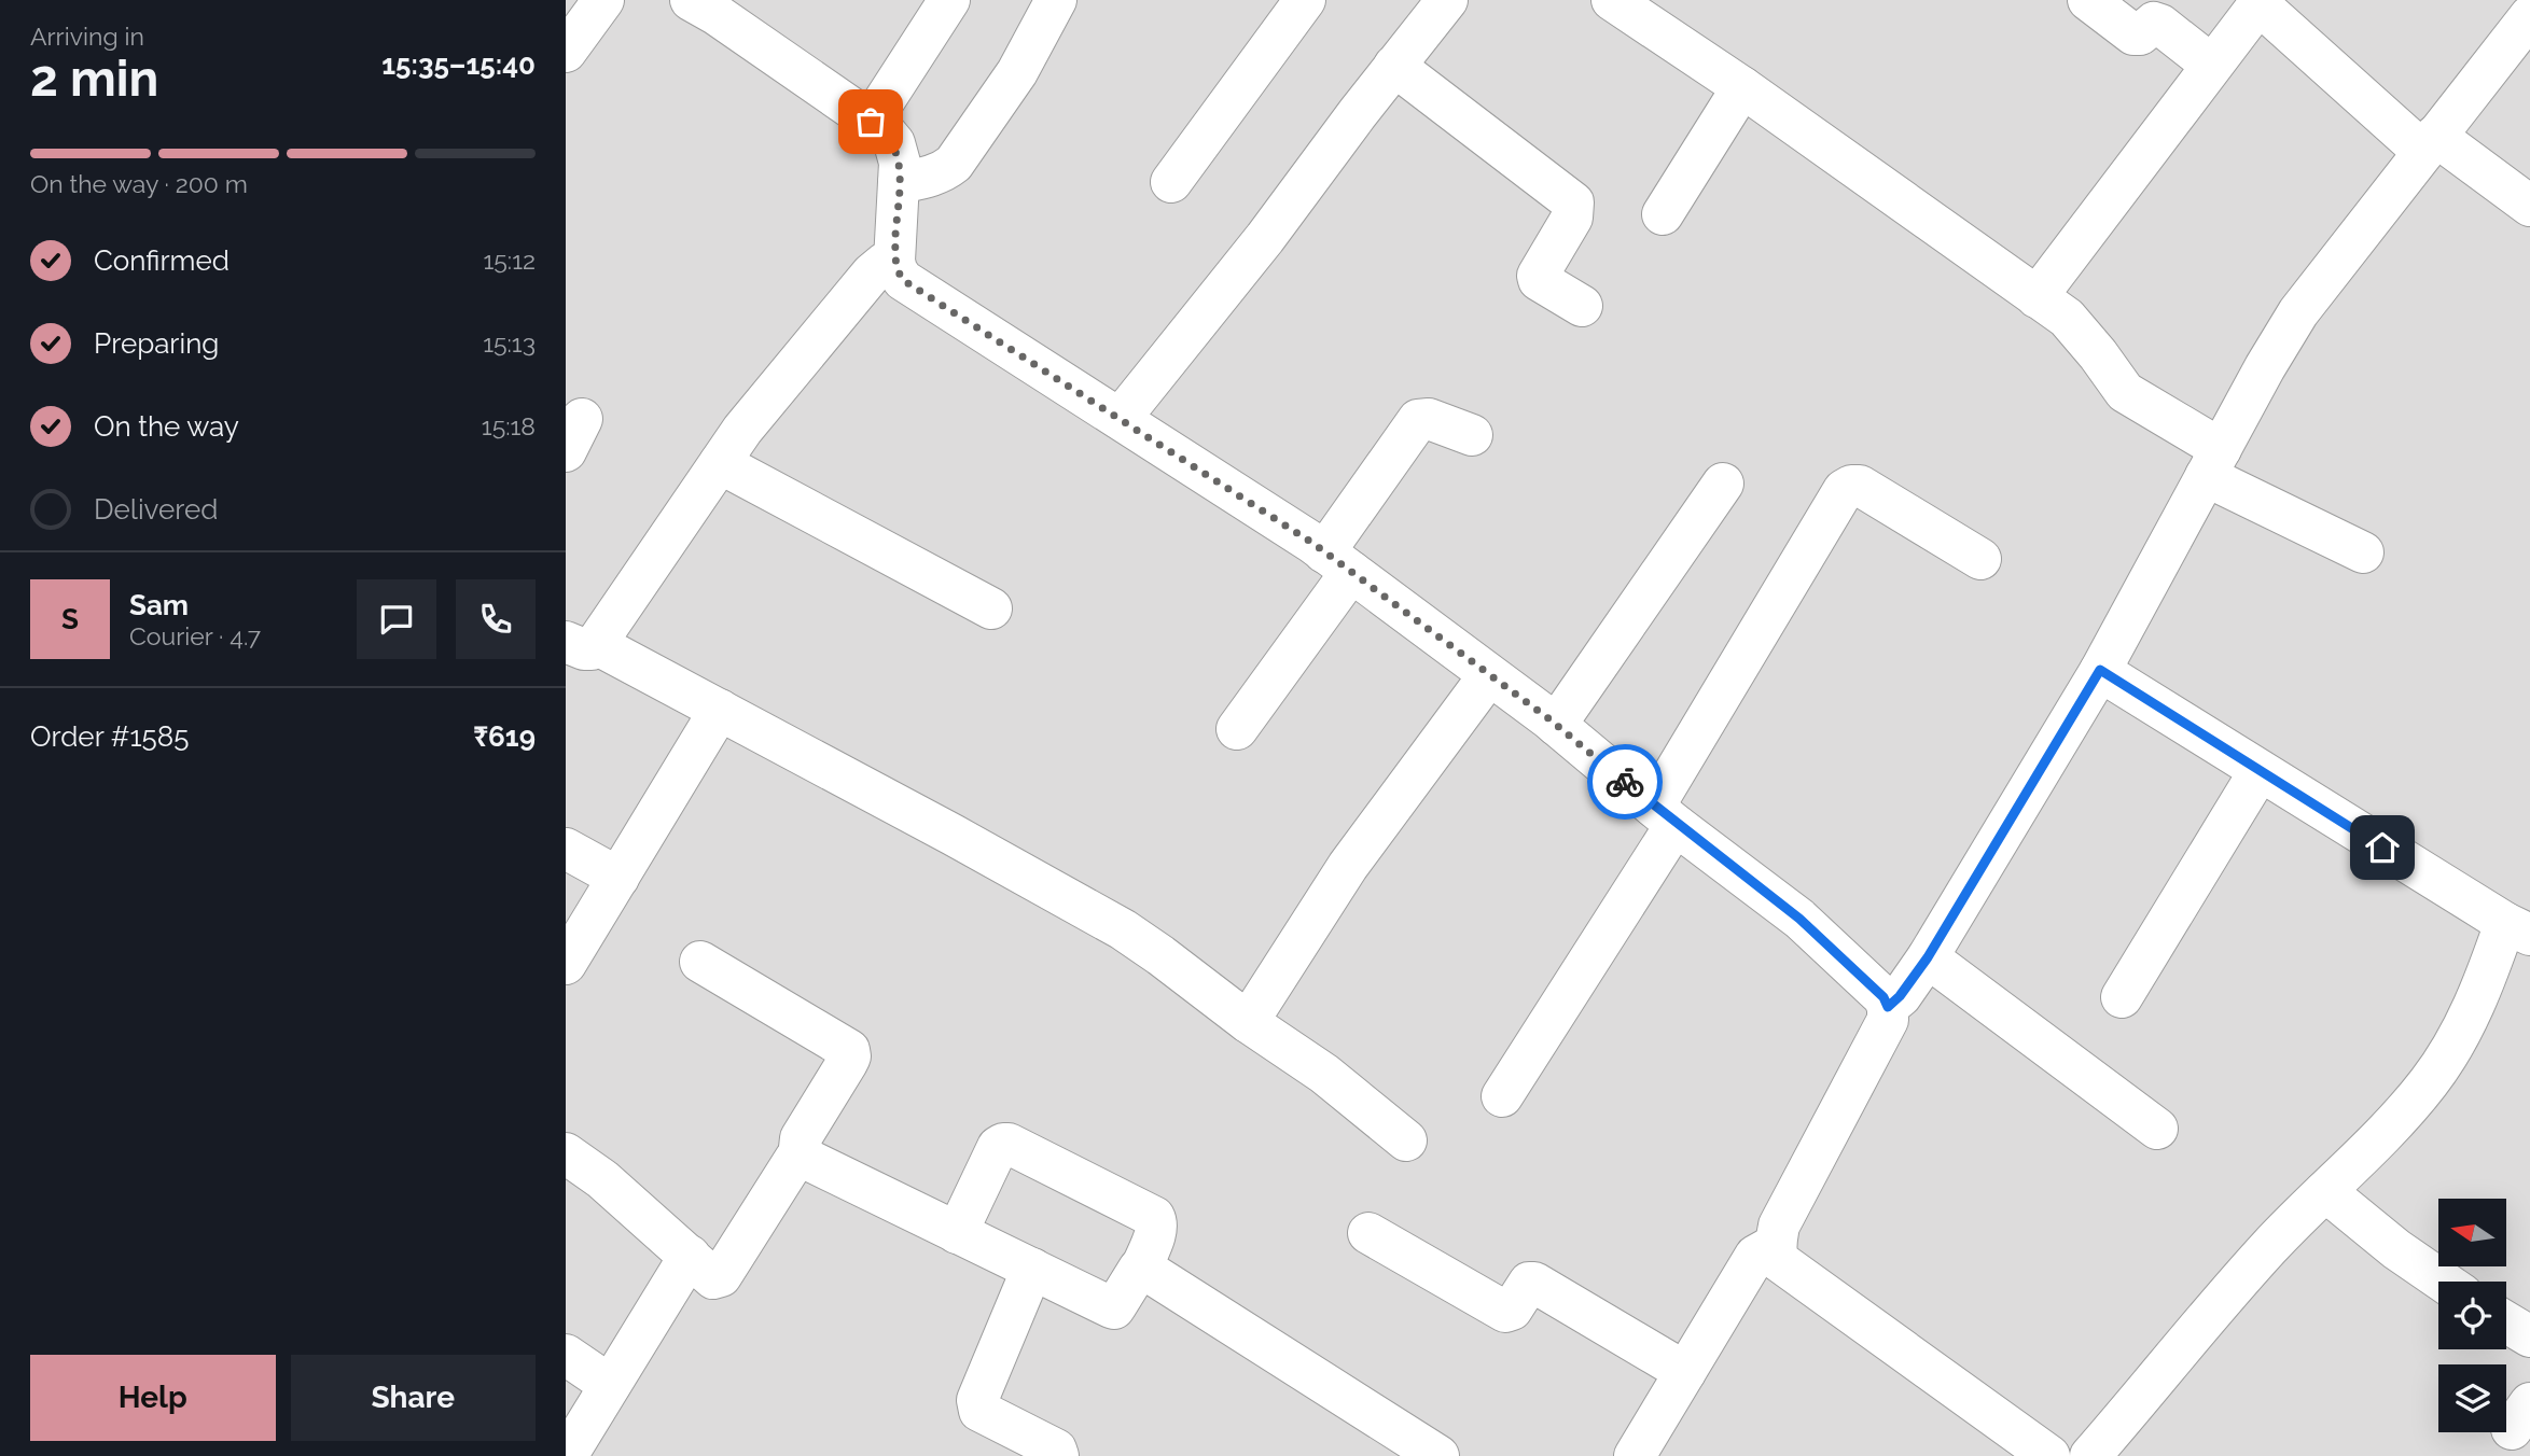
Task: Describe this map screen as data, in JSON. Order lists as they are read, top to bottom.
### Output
{
  "north": "left",
  "page": {
    "heading": ["2 min", "Arriving in", "15:35–15:40"],
    "panel": [
      "Sam",
      "Courier · 4.7",
      "Order #1585",
      "₹619"
    ],
    "bar": "On the way · 200 m",
    "list": [
      ["Confirmed", "15:12"],
      ["Preparing", "15:13"],
      ["On the way", "15:18"],
      "Delivered"
    ],
    "round": "S",
    "buttons": ["Help", "Share"]
  }
}
